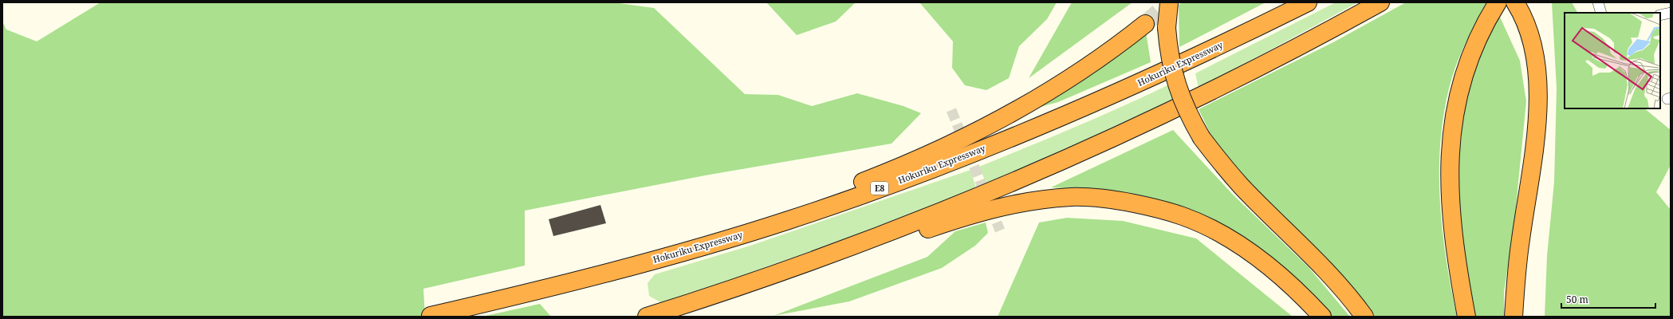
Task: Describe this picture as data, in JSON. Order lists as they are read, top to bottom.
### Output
{
  "streets": {
    "highway": ["Hokuriku Expressway", "E8"]
  },
  "scale_bar": "50 m"
}
